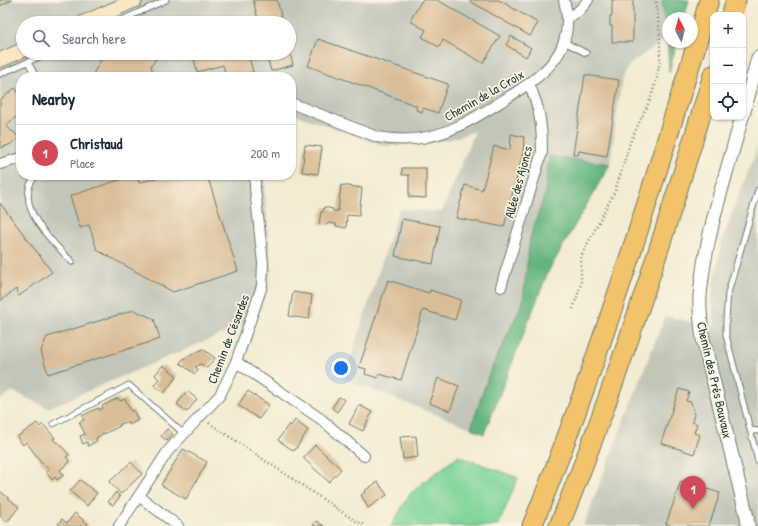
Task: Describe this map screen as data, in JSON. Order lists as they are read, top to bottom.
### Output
{
  "streets": {
    "street": [
      "Chemin de la Croix",
      "Allée des Ajoncs",
      "Chemin de Césardes",
      "Chemin des Prés Bouvaux"
    ]
  },
  "crossings": [
    ["Chemin de la Croix", "Allée des Ajoncs"]
  ],
  "north": "top",
  "page": {
    "map_buttons": ["+", "−"],
    "search": "Search here",
    "heading": "Nearby",
    "list": [
      {
        "mark": "1",
        "name": "Christaud",
        "note": "Place",
        "value": "200 m"
      }
    ],
    "pins": "1"
  }
}
